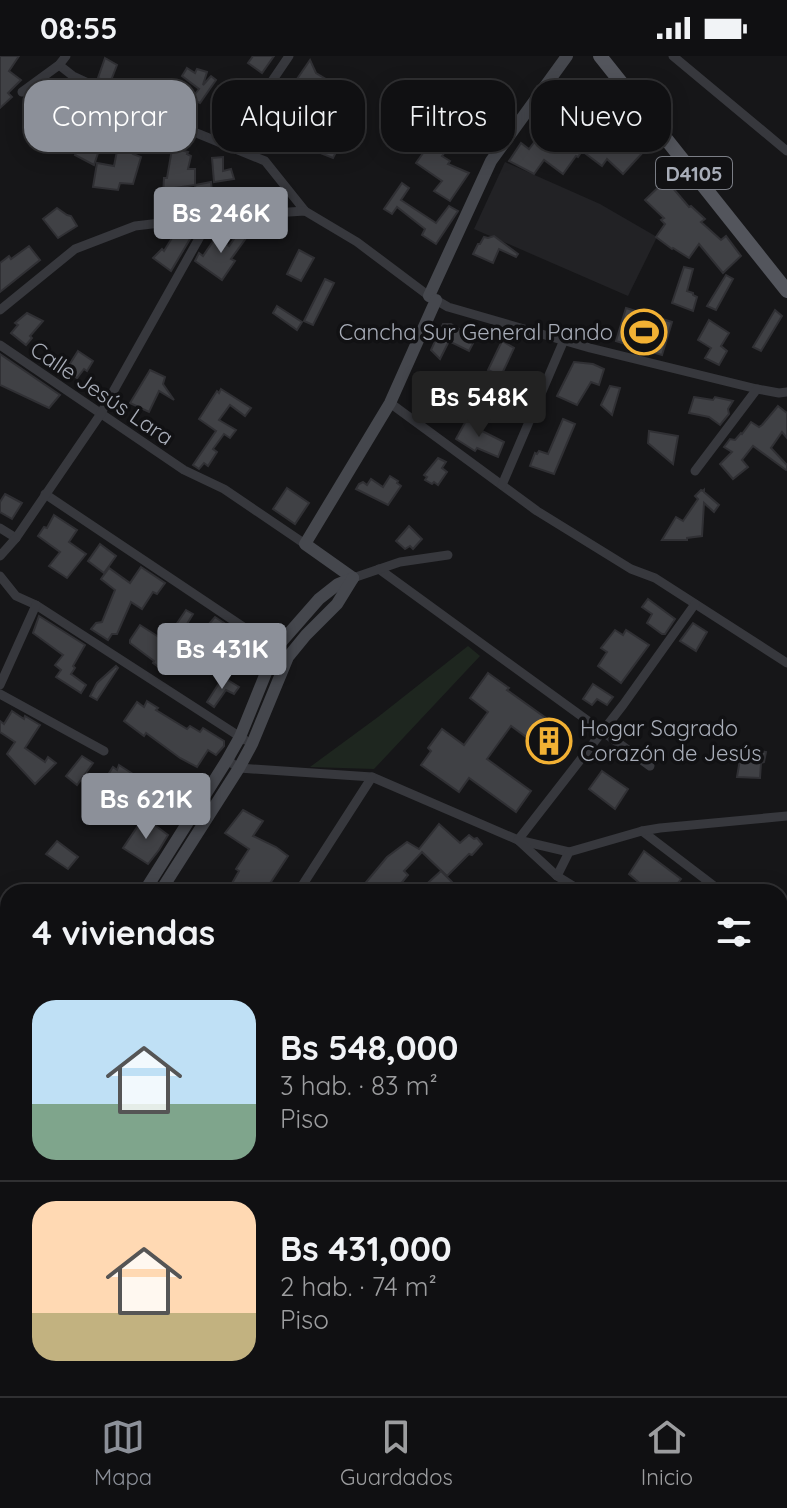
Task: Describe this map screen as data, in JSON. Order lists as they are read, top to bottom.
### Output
{
  "streets": {
    "main road": ["D4105"],
    "street": ["Calle Jesús Lara"]
  },
  "places": {
    "sports": ["Cancha Sur General Pando"],
    "building": ["Hogar Sagrado Corazón de Jesús"]
  },
  "page": {
    "status": "08:55",
    "chip": [
      "Comprar",
      "Alquilar",
      "Filtros",
      "Nuevo"
    ],
    "price": [
      "Bs 246K",
      "Bs 548K",
      "Bs 431K",
      "Bs 621K"
    ],
    "heading": "4 viviendas",
    "list": [
      {
        "name": "Bs 548,000",
        "note": "3 hab. · 83 m² · Piso"
      },
      {
        "name": "Bs 431,000",
        "note": "2 hab. · 74 m² · Piso"
      }
    ],
    "tabs": ["Mapa", "Guardados", "Inicio"]
  }
}
